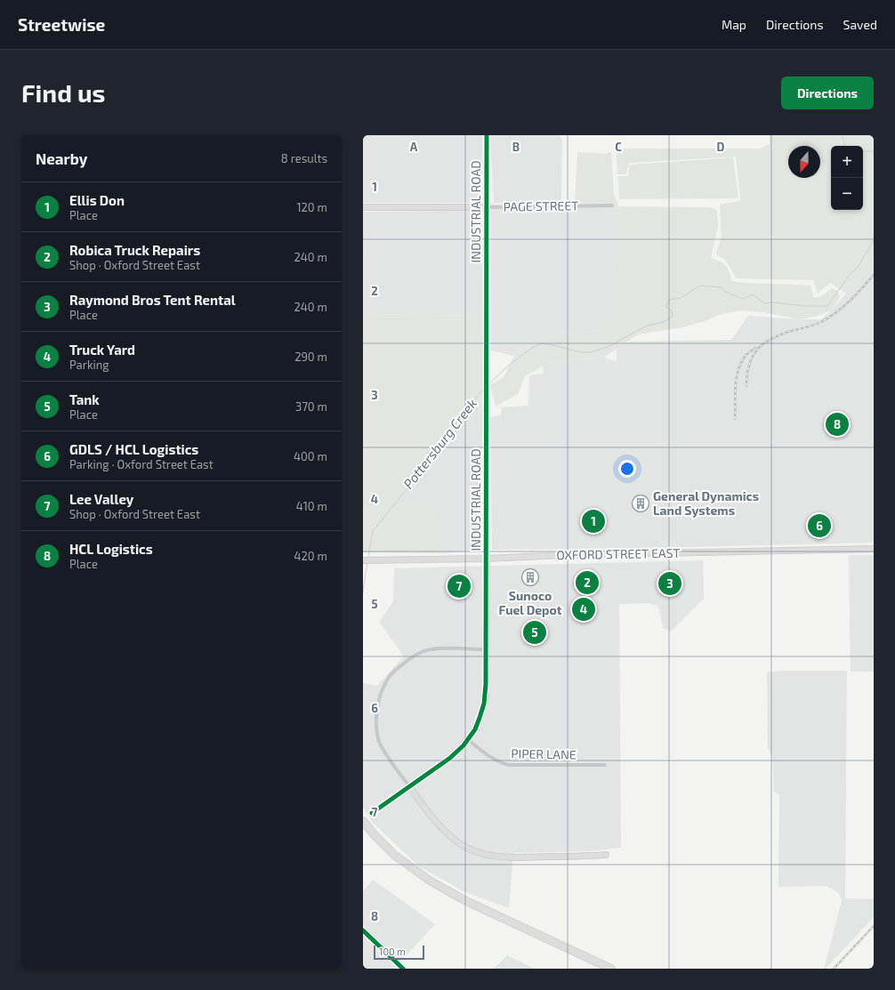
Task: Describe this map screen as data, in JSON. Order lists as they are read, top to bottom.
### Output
{
  "streets": {
    "street": [
      "PAGE STREET",
      "INDUSTRIAL ROAD",
      "OXFORD STREET EAST",
      "PIPER LANE"
    ]
  },
  "crossings": [
    ["PAGE STREET", "INDUSTRIAL ROAD"],
    ["INDUSTRIAL ROAD", "OXFORD STREET EAST"],
    ["INDUSTRIAL ROAD", "PIPER LANE"]
  ],
  "water": ["Pottersburg Creek"],
  "places": {
    "building": ["General Dynamics Land Systems", "Sunoco Fuel Depot"]
  },
  "scale_bar": "100 m",
  "north": "bottom",
  "page": {
    "header": "Streetwise",
    "nav": ["Map", "Directions", "Saved"],
    "buttons": "Directions",
    "title": "Find us",
    "heading": ["Nearby", "8 results"],
    "map_buttons": ["+", "−"],
    "list": [
      {
        "mark": "1",
        "name": "Ellis Don",
        "note": "Place",
        "value": "120 m"
      },
      {
        "mark": "2",
        "name": "Robica Truck Repairs",
        "note": "Shop · Oxford Street East",
        "value": "240 m"
      },
      {
        "mark": "3",
        "name": "Raymond Bros Tent Rental",
        "note": "Place",
        "value": "240 m"
      },
      {
        "mark": "4",
        "name": "Truck Yard",
        "note": "Parking",
        "value": "290 m"
      },
      {
        "mark": "5",
        "name": "Tank",
        "note": "Place",
        "value": "370 m"
      },
      {
        "mark": "6",
        "name": "GDLS / HCL Logistics",
        "note": "Parking · Oxford Street East",
        "value": "400 m"
      },
      {
        "mark": "7",
        "name": "Lee Valley",
        "note": "Shop · Oxford Street East",
        "value": "410 m"
      },
      {
        "mark": "8",
        "name": "HCL Logistics",
        "note": "Place",
        "value": "420 m"
      }
    ],
    "pins": [
      "8",
      "1",
      "6",
      "2",
      "3",
      "7",
      "4",
      "5"
    ],
    "scale": "100 m"
  },
  "grid": {
    "columns": [
      "A",
      "B",
      "C",
      "D"
    ],
    "rows": [
      "1",
      "2",
      "3",
      "4",
      "5",
      "6",
      "7",
      "8"
    ]
  }
}
